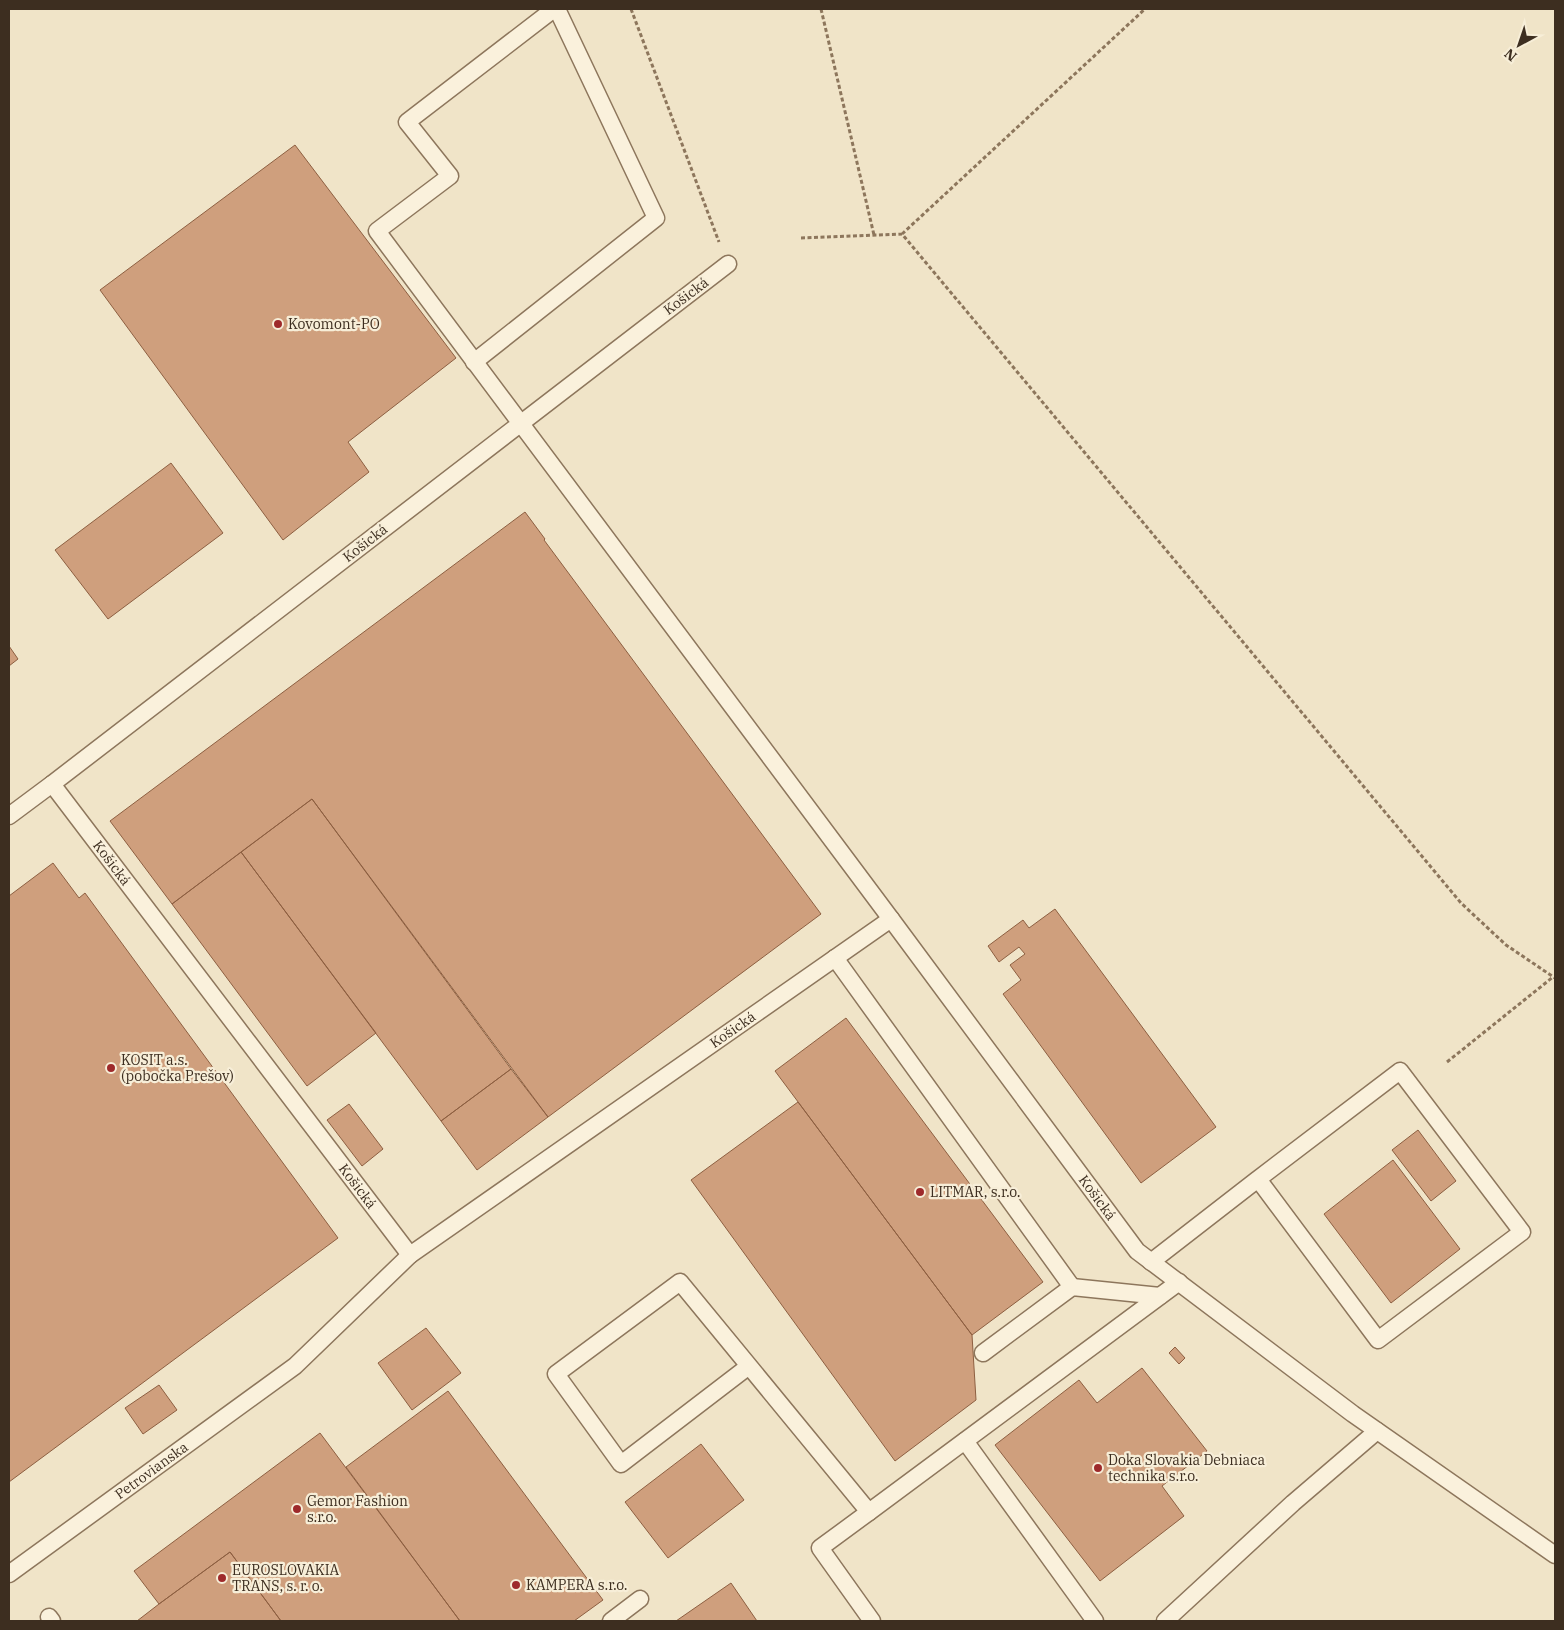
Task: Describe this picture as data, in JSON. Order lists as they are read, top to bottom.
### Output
{
  "streets": {
    "lane": ["Košická", "Petrovianska"]
  },
  "crossings": [
    ["Košická", "Petrovianska"]
  ],
  "places": [
    "Kovomont-PO",
    "KOSIT a.s. (pobočka Prešov)",
    "LITMAR, s.r.o.",
    "Doka Slovakia Debniaca technika s.r.o.",
    "Gemor Fashion s.r.o.",
    "EUROSLOVAKIA TRANS, s. r. o.",
    "KAMPERA s.r.o."
  ],
  "north": "bottom left"
}
